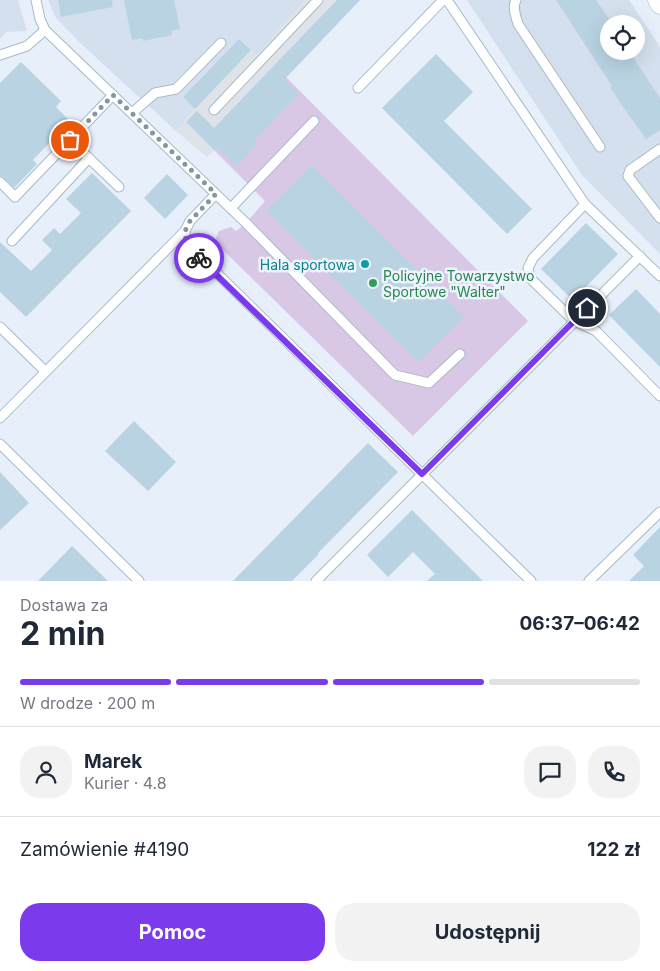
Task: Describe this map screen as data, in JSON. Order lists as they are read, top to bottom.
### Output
{
  "places": ["Hala sportowa", "Policyjne Towarzystwo Sportowe \"Walter\""],
  "page": {
    "heading": ["2 min", "Dostawa za", "06:37–06:42"],
    "panel": [
      "Marek",
      "Kurier · 4.8",
      "Zamówienie #4190",
      "122 zł"
    ],
    "bar": "W drodze · 200 m",
    "buttons": ["Pomoc", "Udostępnij"]
  }
}
